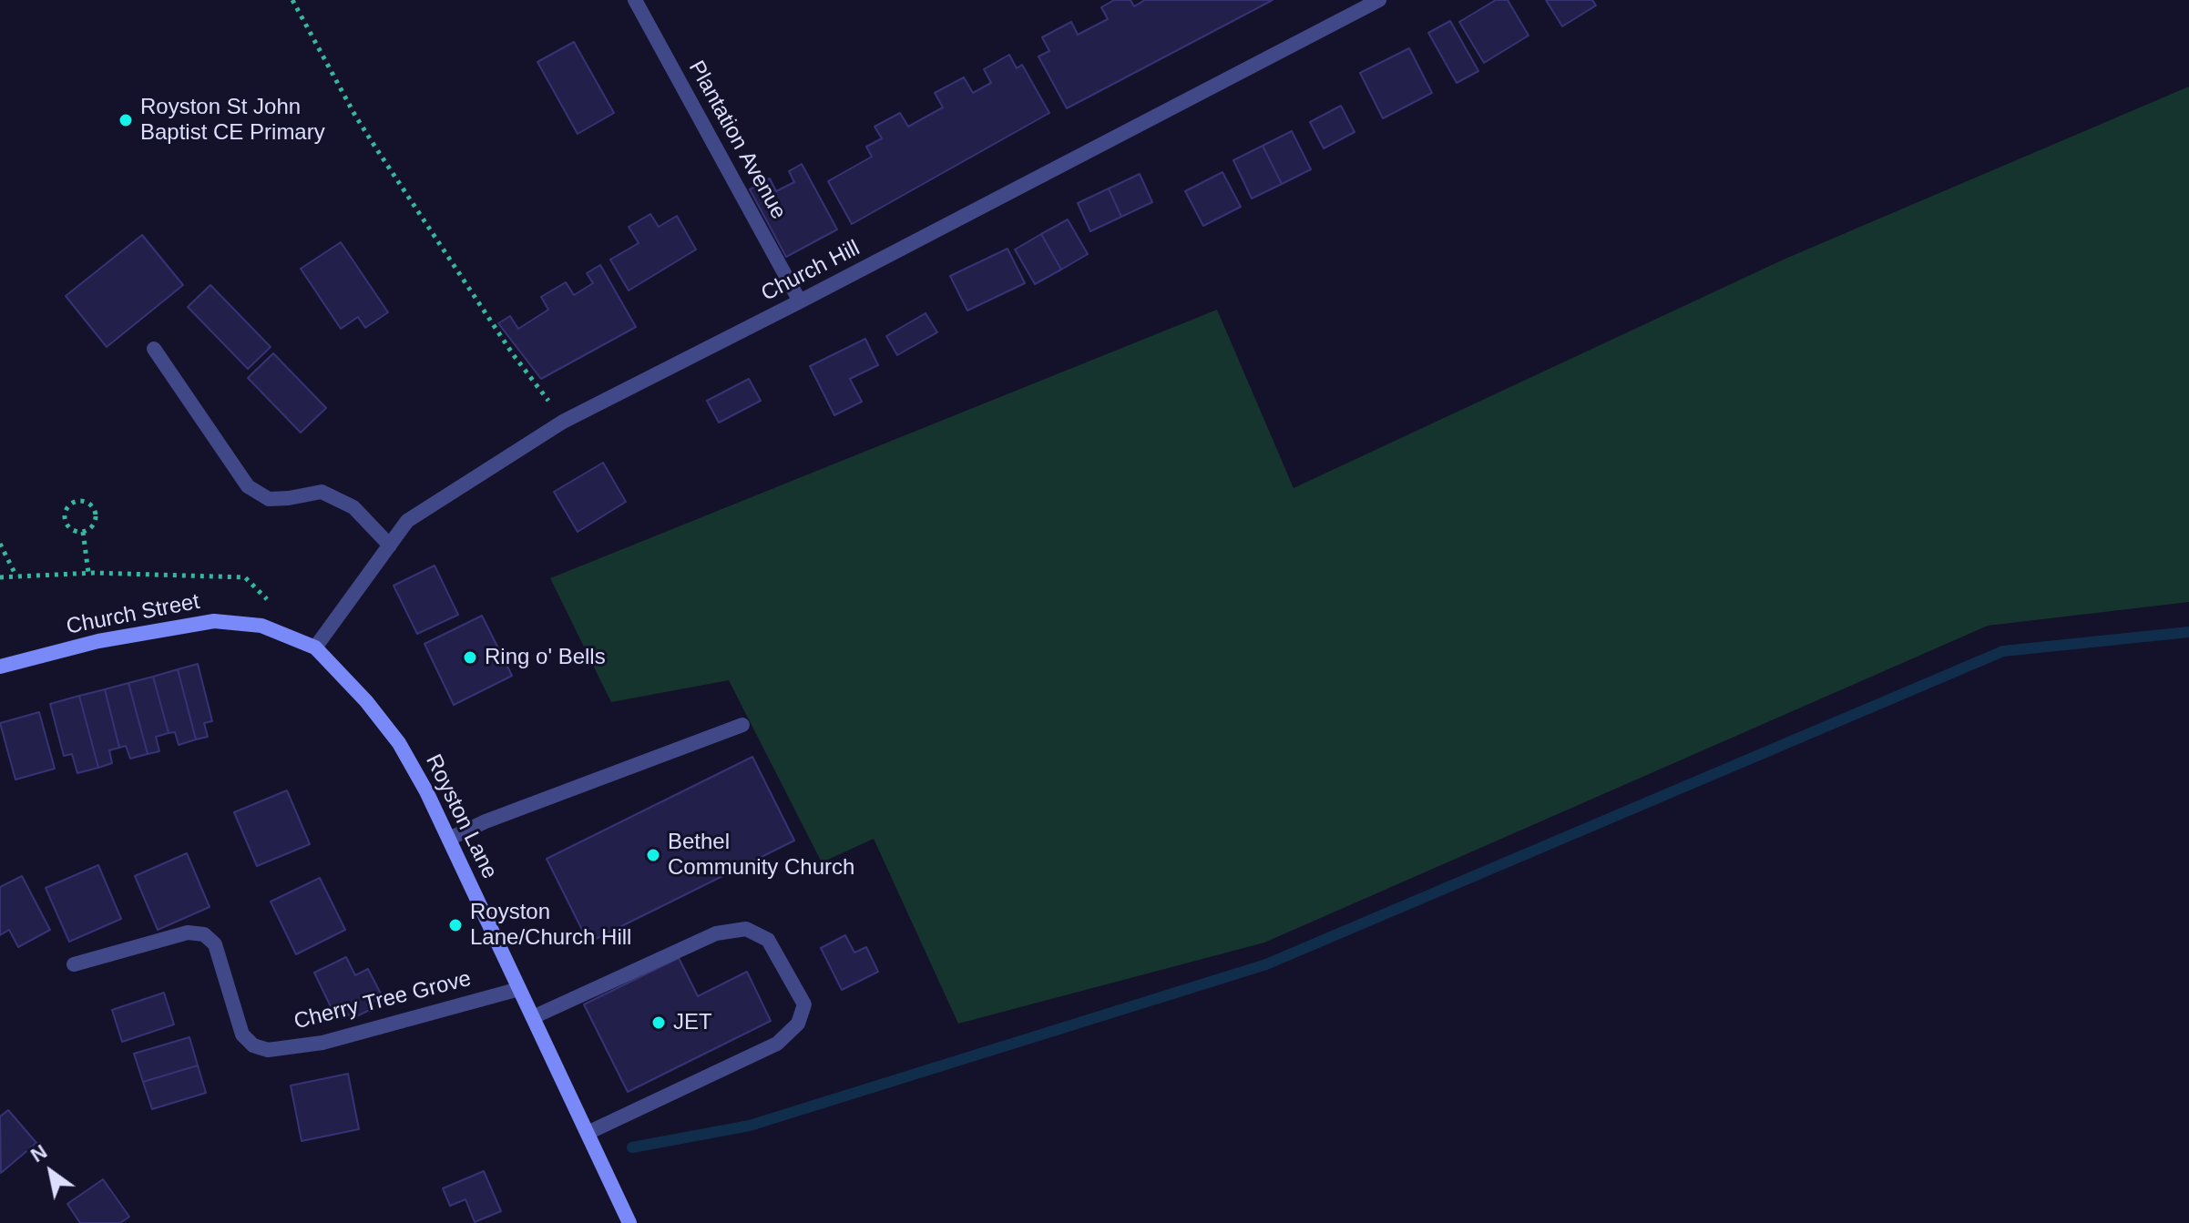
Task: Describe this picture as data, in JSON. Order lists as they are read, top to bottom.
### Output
{
  "streets": {
    "main road": ["Church Street", "Royston Lane"],
    "street": ["Plantation Avenue", "Church Hill", "Cherry Tree Grove"]
  },
  "crossings": [
    ["Plantation Avenue", "Church Hill"],
    ["Church Hill", "Church Street"],
    ["Church Hill", "Royston Lane"],
    ["Church Street", "Royston Lane"],
    ["Royston Lane", "Cherry Tree Grove"]
  ],
  "places": [
    "Royston St John Baptist CE Primary",
    "Ring o' Bells",
    "Bethel Community Church",
    "Royston Lane/Church Hill",
    "JET"
  ],
  "north": "top left"
}
